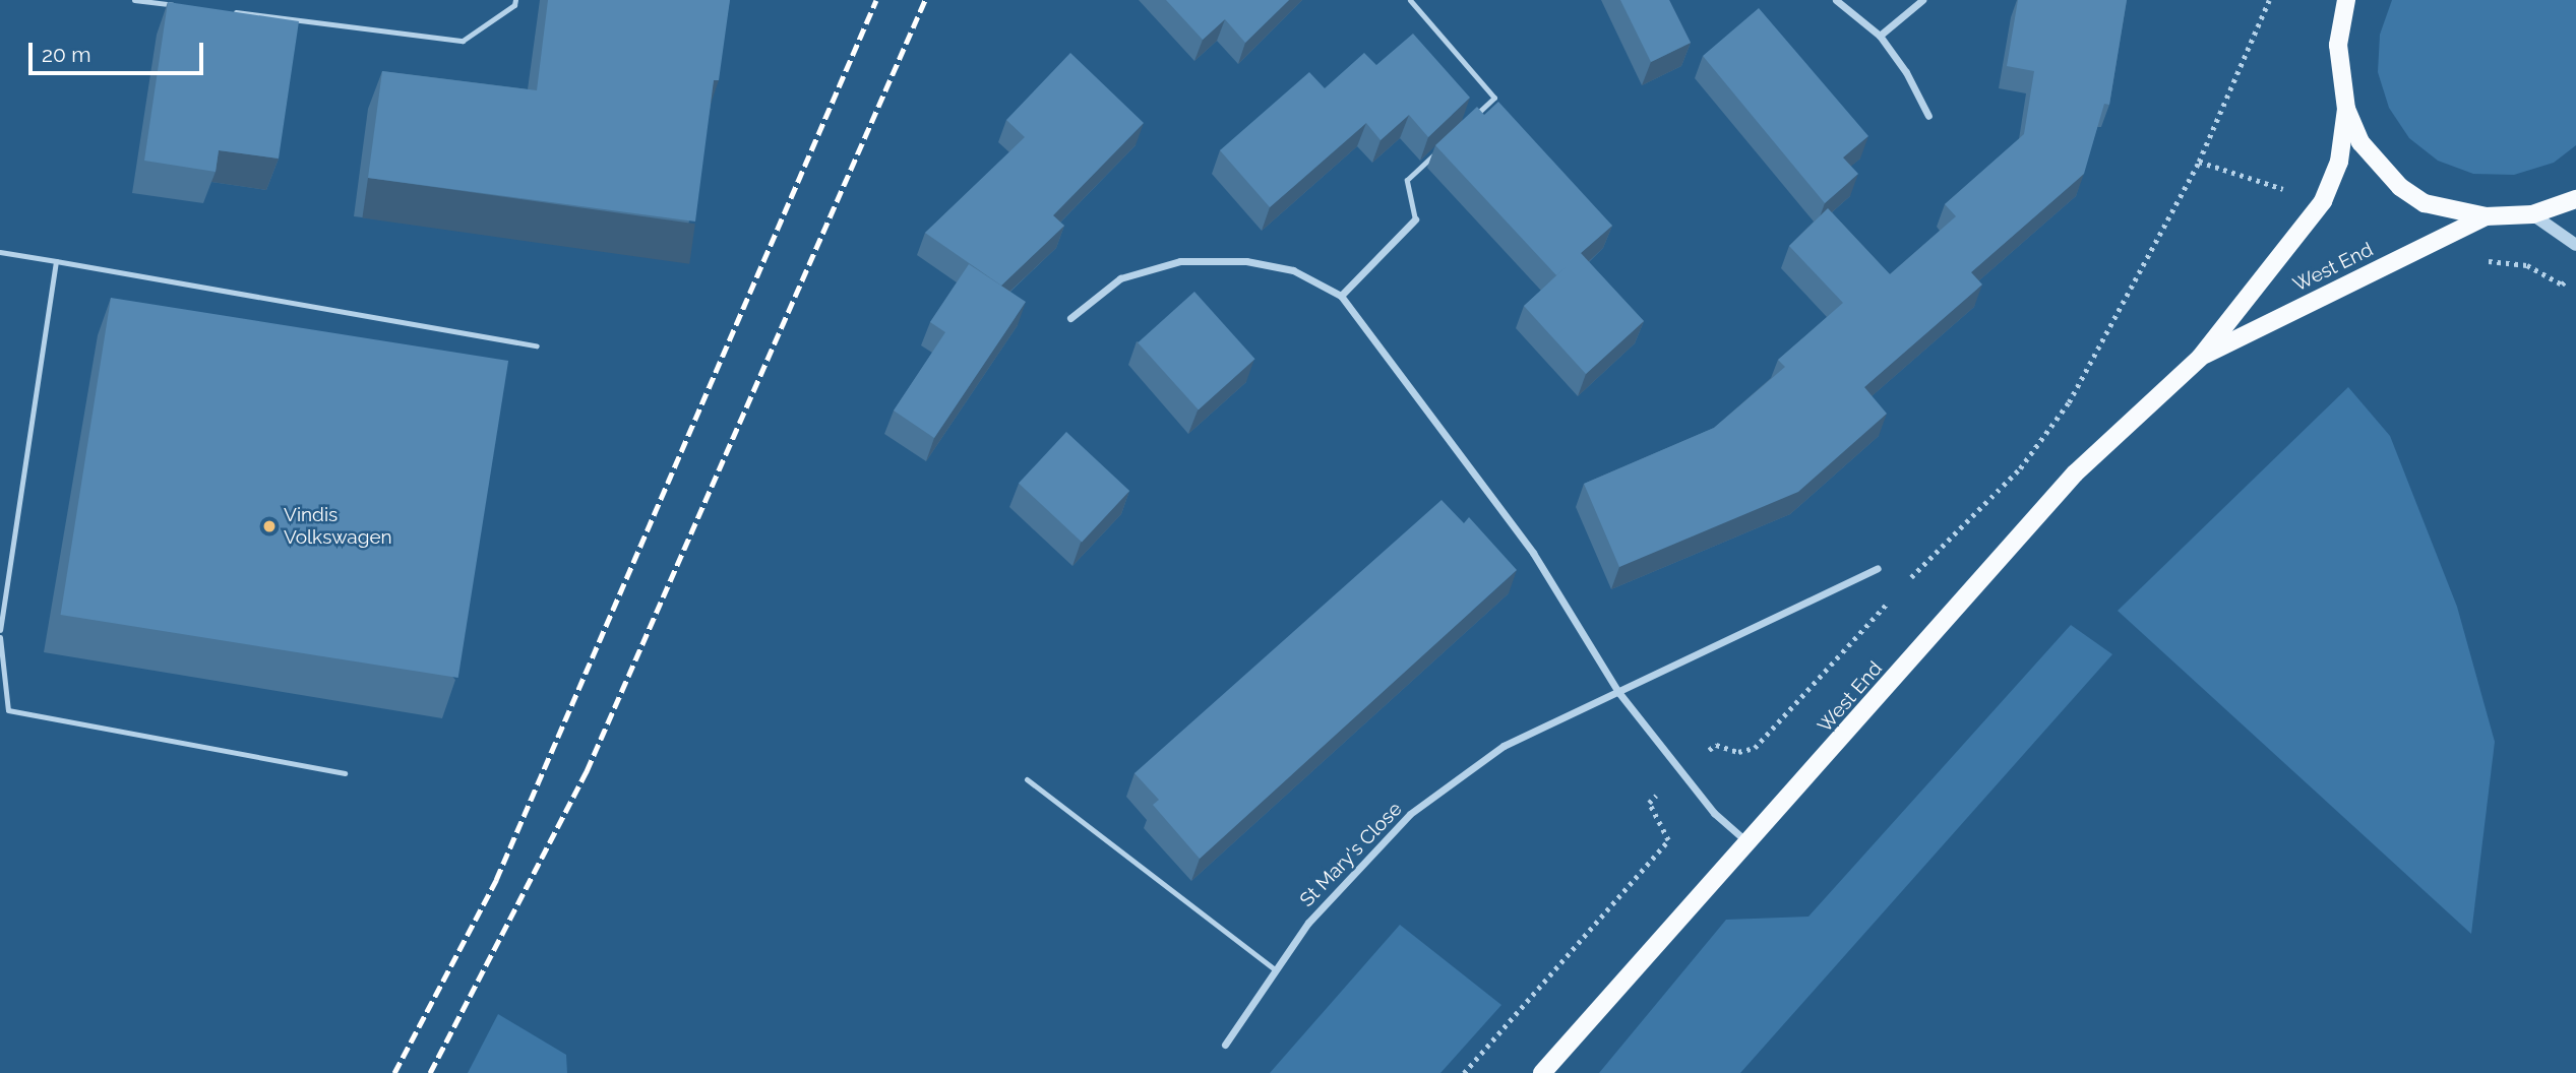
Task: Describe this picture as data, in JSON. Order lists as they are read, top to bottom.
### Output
{
  "streets": {
    "main road": ["West End"],
    "street": ["St Mary's Close"]
  },
  "places": ["Vindis Volkswagen"],
  "scale_bar": "20 m"
}
